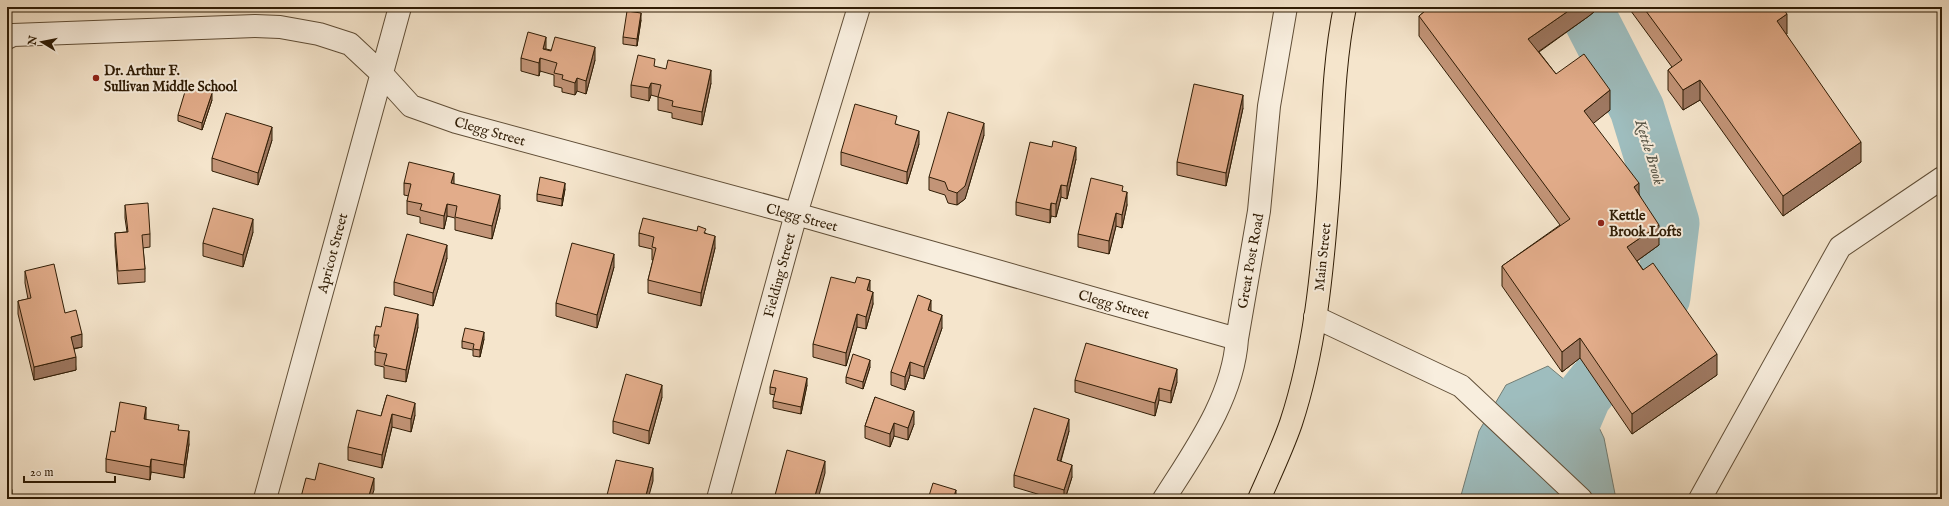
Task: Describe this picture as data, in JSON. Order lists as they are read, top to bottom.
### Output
{
  "streets": {
    "highway": ["Main Street"],
    "street": [
      "Clegg Street",
      "Apricot Street",
      "Great Post Road",
      "Fielding Street"
    ]
  },
  "crossings": [
    ["Clegg Street", "Apricot Street"],
    ["Clegg Street", "Great Post Road"],
    ["Clegg Street", "Fielding Street"]
  ],
  "water": ["Kettle Brook"],
  "places": ["Dr. Arthur F. Sullivan Middle School", "Kettle Brook Lofts"],
  "scale_bar": "20 m",
  "north": "left"
}
